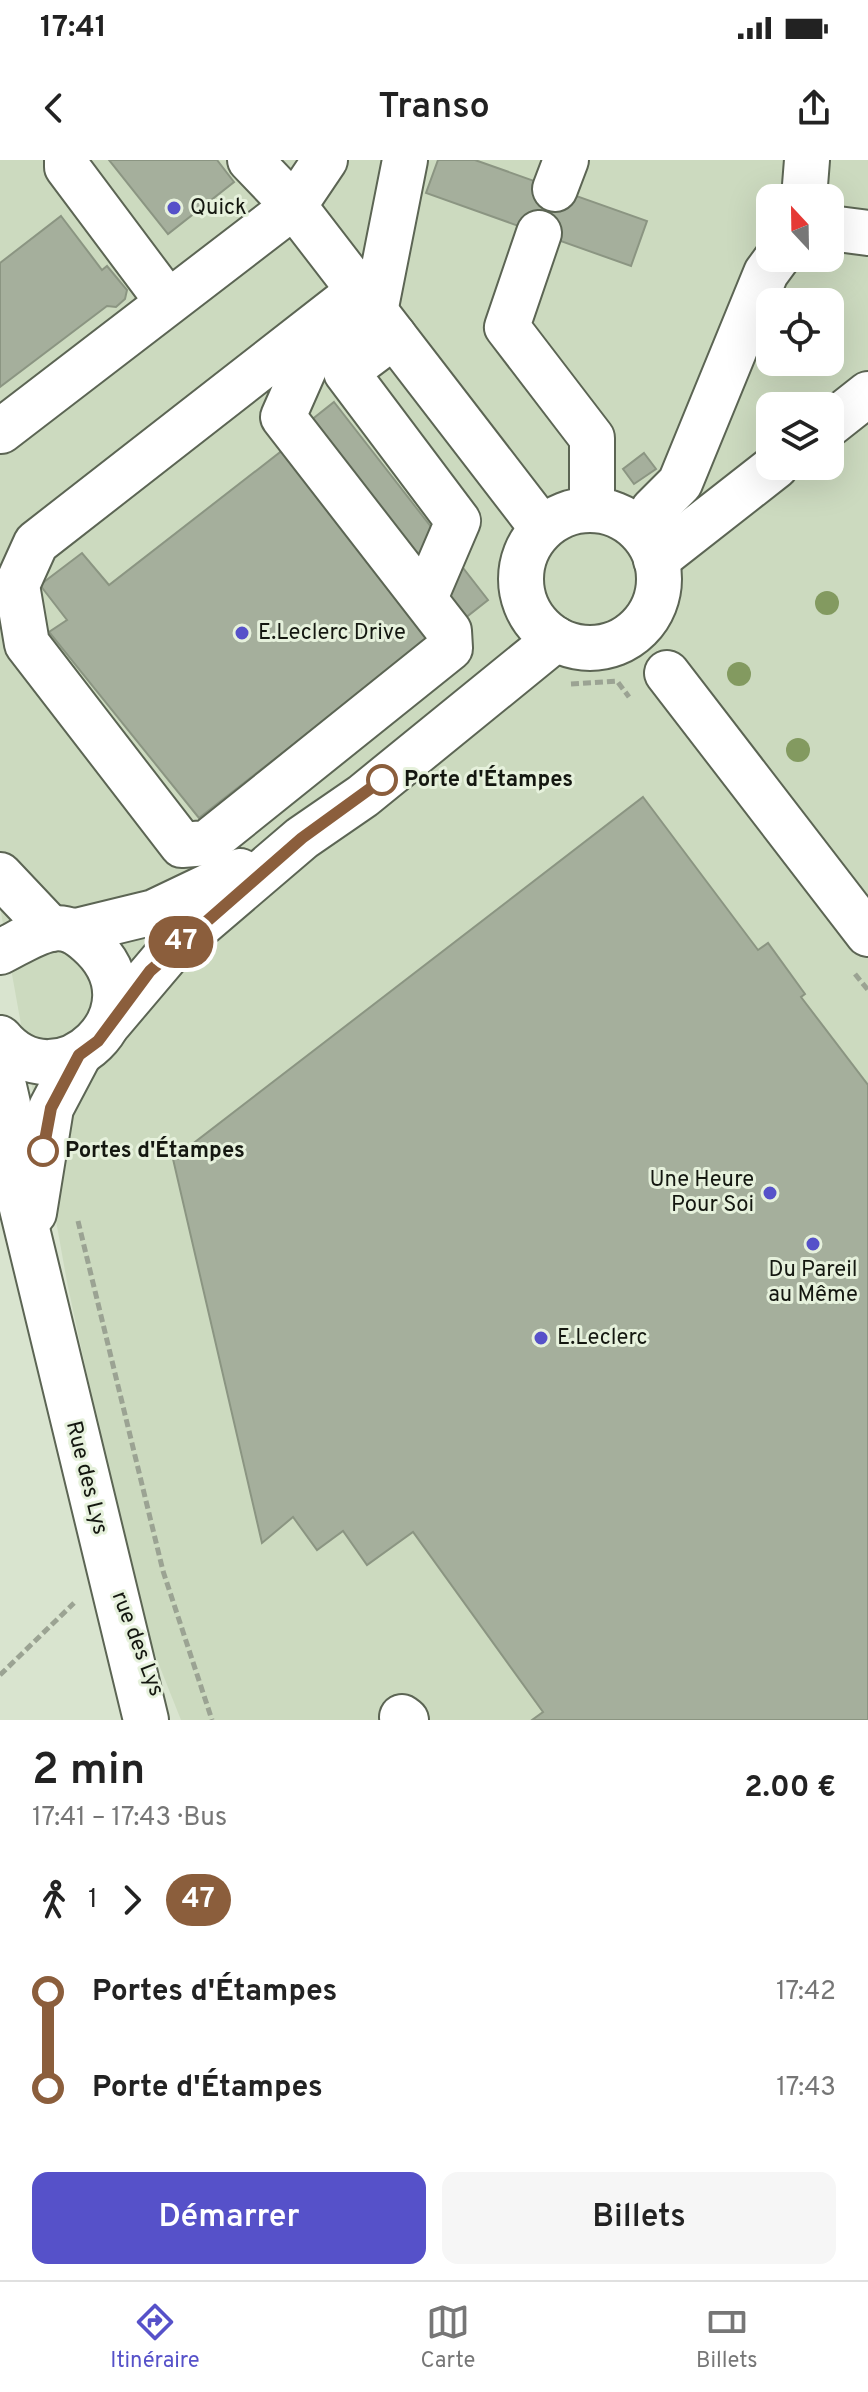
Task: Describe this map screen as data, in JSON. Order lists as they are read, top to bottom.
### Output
{
  "streets": {
    "street": ["Rue des Lys", "rue des Lys"]
  },
  "crossings": [
    ["Rue des Lys", "rue des Lys"]
  ],
  "places": [
    "Quick",
    "E.Leclerc Drive",
    "Porte d'Étampes",
    "Portes d'Étampes",
    "Une Heure Pour Soi",
    "Du Pareil au Même",
    "E.Leclerc"
  ],
  "lines": ["bus line 47"],
  "north": "top",
  "page": {
    "status": "17:41",
    "header": "Transo",
    "on_map": "47",
    "heading": ["2 min", "17:41 – 17:43 · Bus", "2.00 €"],
    "legs": ["1", "47"],
    "list": [
      {
        "name": "Portes d'Étampes",
        "value": "17:42"
      },
      {
        "name": "Porte d'Étampes",
        "value": "17:43"
      }
    ],
    "buttons": ["Démarrer", "Billets"],
    "tabs": ["Itinéraire", "Carte", "Billets"]
  }
}
